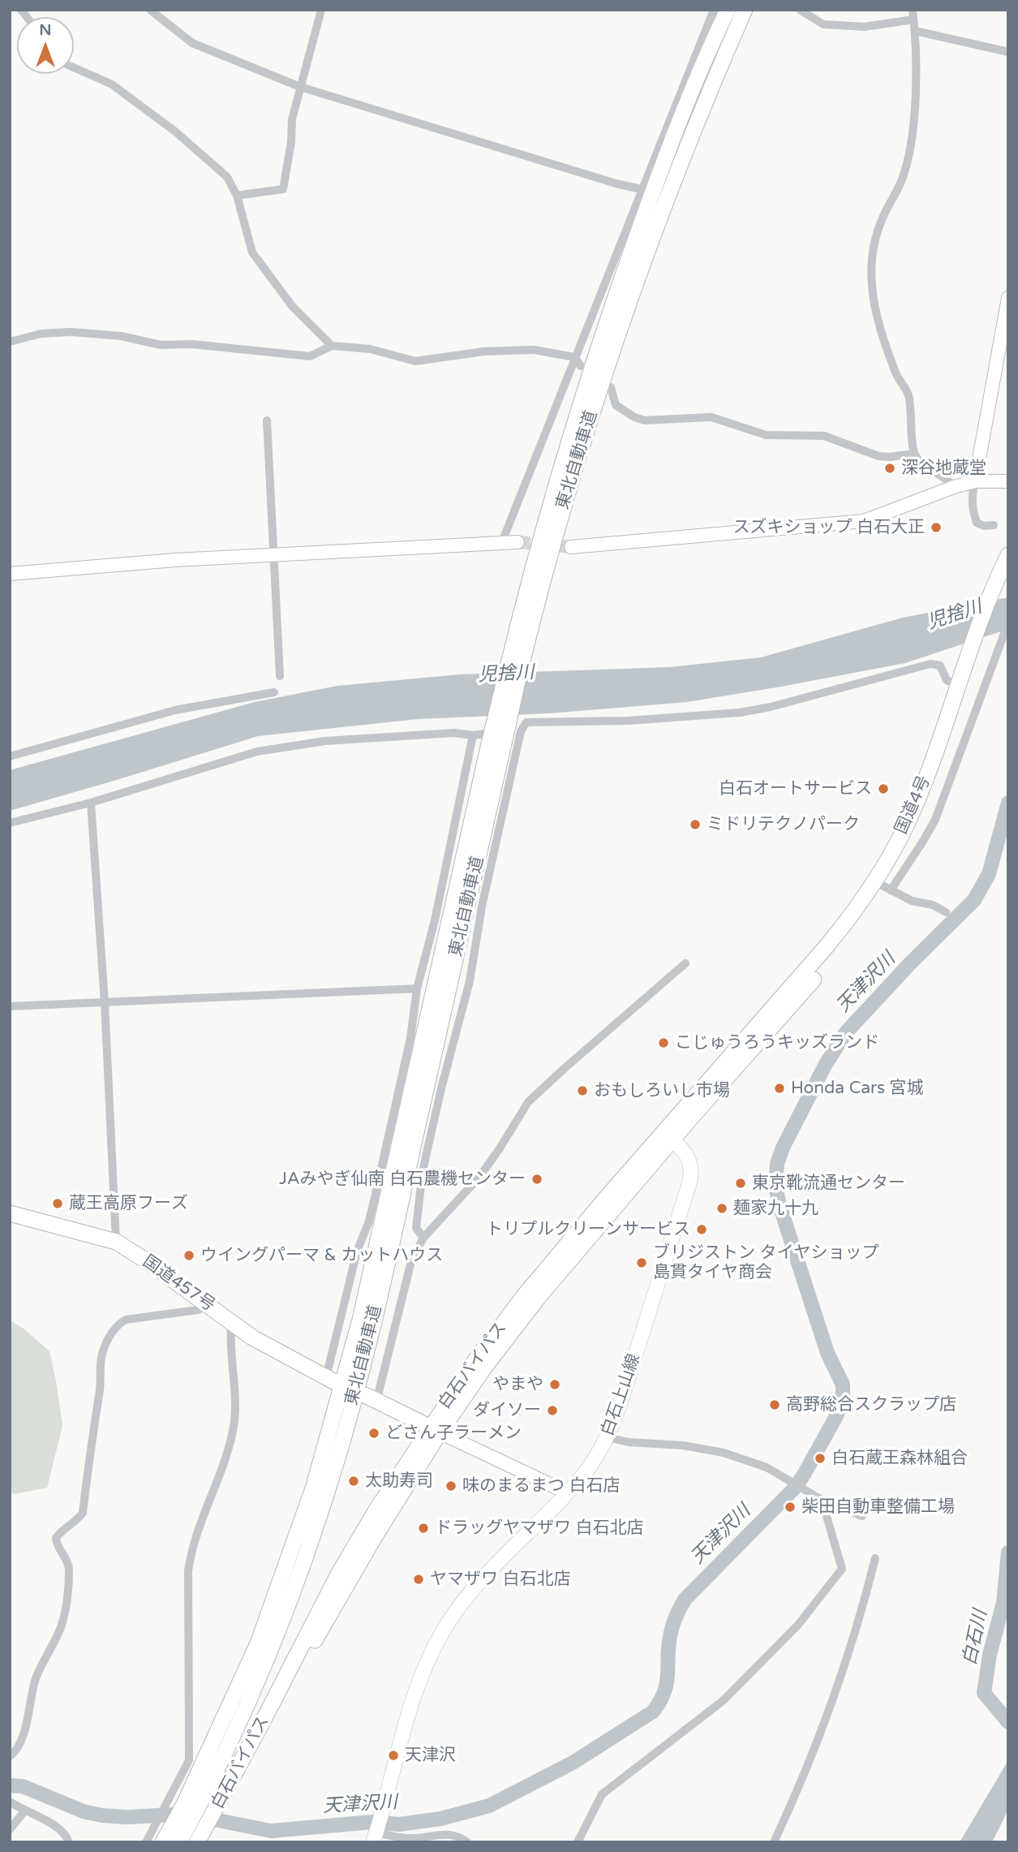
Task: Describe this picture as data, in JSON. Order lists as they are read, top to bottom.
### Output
{
  "streets": {
    "highway": [
      "東北自動車道",
      "国道4号",
      "国道457号",
      "白石バイパス"
    ],
    "main road": ["白石上山線"]
  },
  "crossings": [
    ["国道4号", "白石バイパス"],
    ["白石バイパス", "白石上山線"]
  ],
  "water": ["児捨川", "天津沢川", "白石川"],
  "places": [
    "深谷地蔵堂",
    "スズキショップ 白石大正",
    "白石オートサービス",
    "ミドリテクノパーク",
    "こじゅうろうキッズランド",
    "Honda Cars 宮城",
    "おもしろいし市場",
    "JAみやぎ仙南 白石農機センター",
    "東京靴流通センター",
    "蔵王高原フーズ",
    "麺家九十九",
    "トリプルクリーンサービス",
    "ウイングパーマ & カットハウス",
    "ブリジストン タイヤショップ 島貫タイヤ商会",
    "やまや",
    "高野総合スクラップ店",
    "ダイソー",
    "どさん子ラーメン",
    "白石蔵王森林組合",
    "太助寿司",
    "味のまるまつ 白石店",
    "柴田自動車整備工場",
    "ドラッグヤマザワ 白石北店",
    "ヤマザワ 白石北店",
    "天津沢"
  ],
  "north": "top"
}
